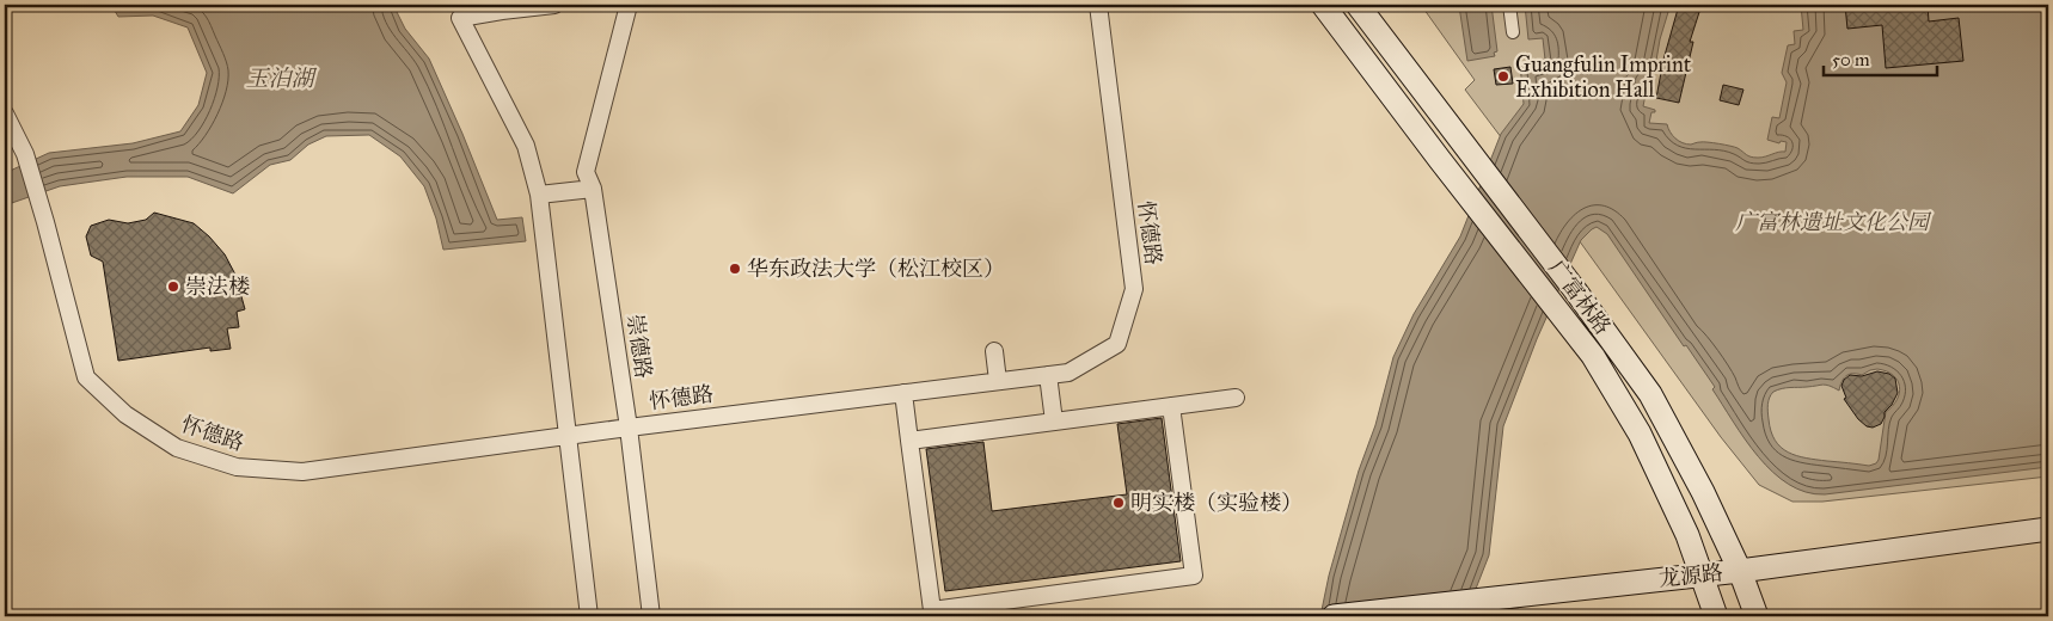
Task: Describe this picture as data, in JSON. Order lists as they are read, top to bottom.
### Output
{
  "streets": {
    "main road": ["广富林路", "龙源路"],
    "street": ["怀德路", "崇德路"]
  },
  "crossings": [
    ["怀德路", "崇德路"],
    ["广富林路", "龙源路"]
  ],
  "water": ["玉泊湖"],
  "parks": ["广富林遗址文化公园"],
  "places": [
    "Guangfulin Imprint Exhibition Hall",
    "华东政法大学（松江校区）",
    "崇法楼",
    "明实楼（实验楼）"
  ],
  "scale_bar": "50 m"
}
